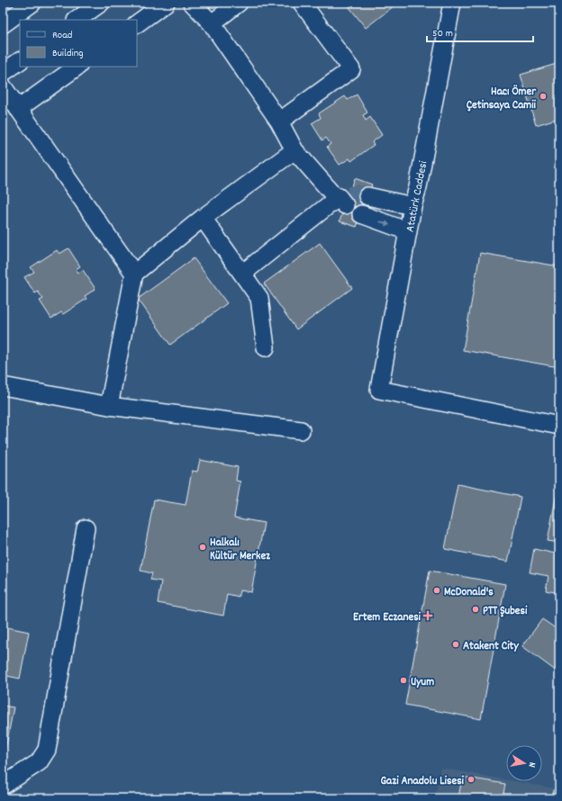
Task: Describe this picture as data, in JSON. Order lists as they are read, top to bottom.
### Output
{
  "streets": {
    "street": ["Atatürk Caddesi"]
  },
  "places": {
    "other": [
      "Hacı Ömer Çetinsaya Camii",
      "Halkalı Kültür Merkez",
      "McDonald's",
      "PTT Şubesi",
      "Atakent City",
      "Uyum",
      "Gazi Anadolu Lisesi"
    ],
    "health": ["Ertem Eczanesi"]
  },
  "legend": ["Road", "Building"],
  "scale_bar": "50 m",
  "north": "right"
}
